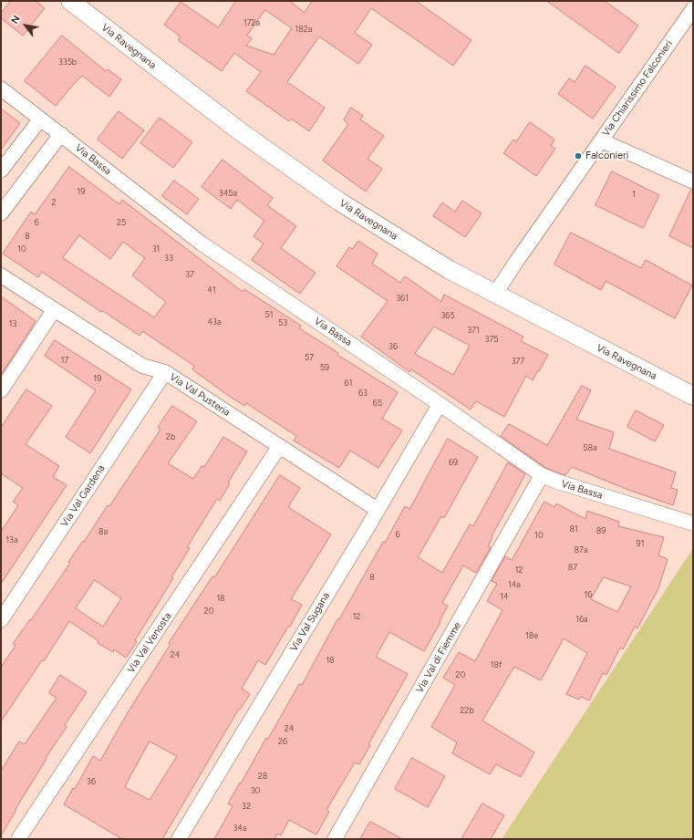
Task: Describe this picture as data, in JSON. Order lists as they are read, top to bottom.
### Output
{
  "streets": {
    "street": [
      "Via Ravegnana",
      "Via Chiarissimo Falconieri",
      "Via Bassa",
      "Via Val Pusteria",
      "Via Val Gardena",
      "Via Val Sugana",
      "Via Val Venosta",
      "Via Val di Fiemme"
    ]
  },
  "crossings": [
    ["Via Ravegnana", "Via Chiarissimo Falconieri"],
    ["Via Bassa", "Via Val Sugana"],
    ["Via Bassa", "Via Val di Fiemme"],
    ["Via Val Pusteria", "Via Val Gardena"],
    ["Via Val Pusteria", "Via Val Sugana"],
    ["Via Val Pusteria", "Via Val Venosta"]
  ],
  "places": ["Falconieri"],
  "house_numbers": [
    "172a",
    "182a",
    "335b",
    "19",
    "345a",
    "1",
    "2",
    "6",
    "25",
    "8",
    "10",
    "31",
    "33",
    "37",
    "41",
    "361",
    "51",
    "365",
    "43a",
    "53",
    "13",
    "371",
    "375",
    "36",
    "57",
    "17",
    "377",
    "59",
    "19",
    "61",
    "63",
    "65",
    "2b",
    "58a",
    "69",
    "81",
    "89",
    "8a",
    "6",
    "10",
    "13a",
    "91",
    "87a",
    "87",
    "12",
    "8",
    "14a",
    "16",
    "14",
    "18",
    "20",
    "12",
    "16a",
    "18e",
    "24",
    "18",
    "18f",
    "20",
    "22b",
    "24",
    "26",
    "28",
    "36",
    "30",
    "32",
    "34a"
  ],
  "north": "top left"
}
